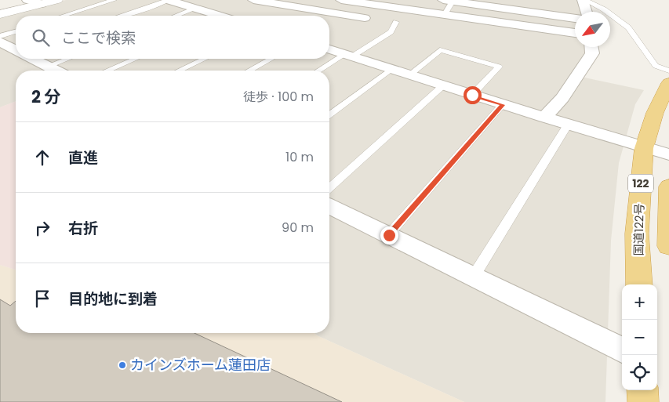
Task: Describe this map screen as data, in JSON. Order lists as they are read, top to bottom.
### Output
{
  "streets": {
    "highway": ["122", "国道122号"]
  },
  "places": ["カインズホーム蓮田店"],
  "north": "bottom left",
  "page": {
    "search": "ここで検索",
    "heading": ["2 分", "徒歩 · 100 m"],
    "list": [
      ["直進", "10 m"],
      ["右折", "90 m"],
      "目的地に到着"
    ],
    "map_buttons": ["+", "−"]
  }
}
